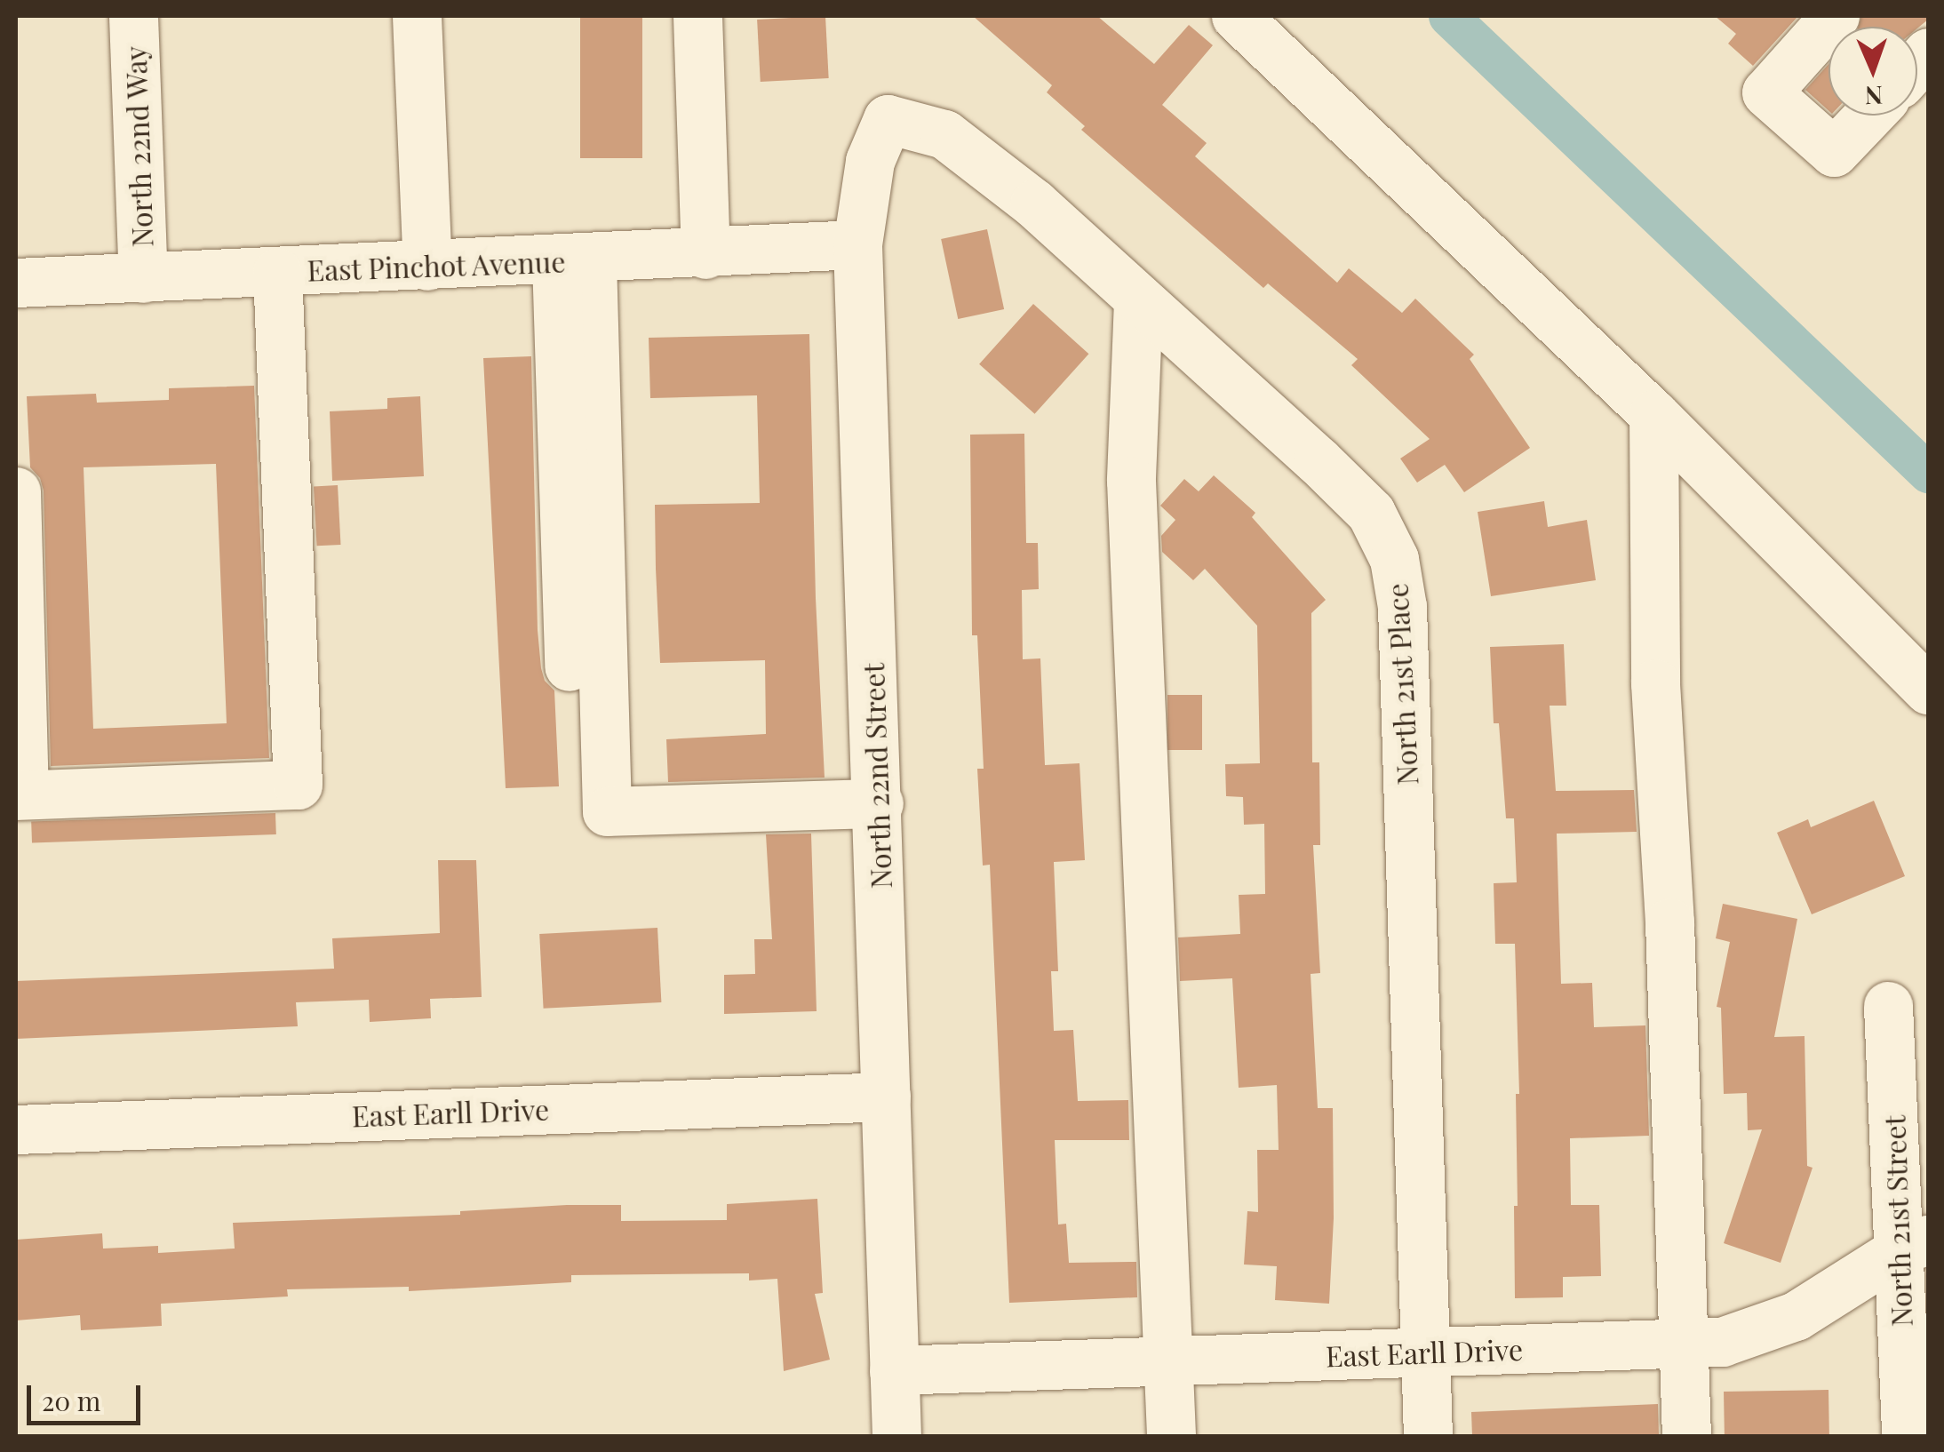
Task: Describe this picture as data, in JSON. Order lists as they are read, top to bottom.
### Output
{
  "streets": {
    "street": [
      "North 22nd Way",
      "East Pinchot Avenue",
      "North 21st Place",
      "North 22nd Street",
      "East Earll Drive",
      "North 21st Street"
    ]
  },
  "crossings": [
    ["North 22nd Way", "East Pinchot Avenue"],
    ["East Pinchot Avenue", "North 22nd Street"],
    ["North 21st Place", "North 22nd Street"],
    ["North 21st Place", "East Earll Drive"],
    ["North 22nd Street", "East Earll Drive"],
    ["East Earll Drive", "North 21st Street"]
  ],
  "scale_bar": "20 m",
  "north": "bottom"
}
